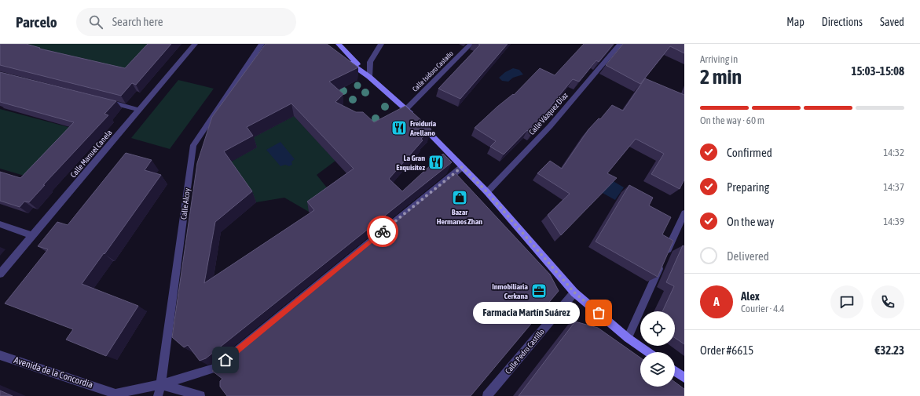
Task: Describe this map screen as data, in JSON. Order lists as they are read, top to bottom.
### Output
{
  "streets": {
    "street": [
      "Calle Isidoro Castaño",
      "Calle Vázquez Díaz",
      "Calle Manuel Canela",
      "Calle Alcoy",
      "Calle Pedro Castillo",
      "Avenida de la Concordia"
    ]
  },
  "crossings": [
    ["Calle Alcoy", "Avenida de la Concordia"]
  ],
  "places": {
    "restaurant": ["Freiduría Arellano", "La Gran Exquisitez"],
    "shop": ["Bazar Hermanos Zhan"],
    "office": ["Inmobiliaria Cerkana"],
    "other": ["Farmacia Martín Suárez"]
  },
  "page": {
    "header": "Parcelo",
    "search": "Search here",
    "nav": ["Map", "Directions", "Saved"],
    "heading": ["2 min", "Arriving in", "15:03–15:08"],
    "panel": [
      "Alex",
      "Courier · 4.4",
      "Order #6615",
      "€32.23"
    ],
    "bar": "On the way · 60 m",
    "list": [
      ["Confirmed", "14:32"],
      ["Preparing", "14:37"],
      ["On the way", "14:39"],
      "Delivered"
    ],
    "round": "A",
    "bubble": "Farmacia Martín Suárez"
  }
}
